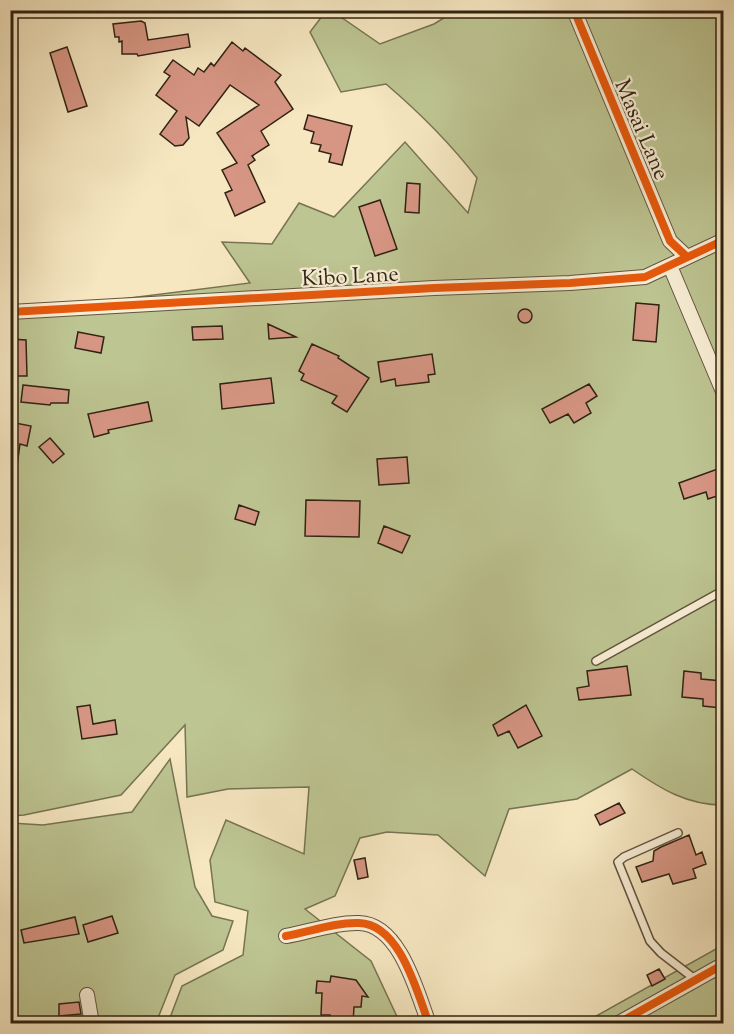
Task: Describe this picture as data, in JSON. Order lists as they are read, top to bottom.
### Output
{
  "streets": {
    "street": ["Masai Lane", "Kibo Lane"]
  },
  "crossings": [
    ["Masai Lane", "Kibo Lane"]
  ]
}
